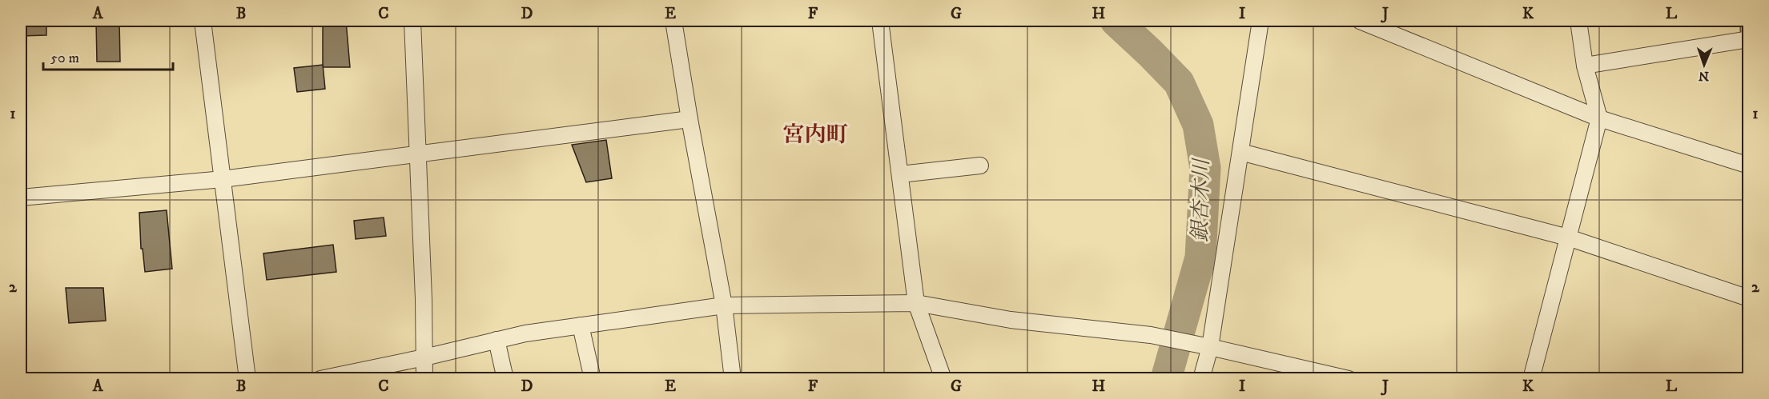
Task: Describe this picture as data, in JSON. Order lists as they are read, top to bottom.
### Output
{
  "districts": ["宮内町"],
  "water": ["銀杏木川"],
  "scale_bar": "50 m",
  "north": "bottom",
  "grid": {
    "columns": [
      "A",
      "B",
      "C",
      "D",
      "E",
      "F",
      "G",
      "H",
      "I",
      "J",
      "K",
      "L"
    ],
    "rows": ["1", "2"]
  }
}
